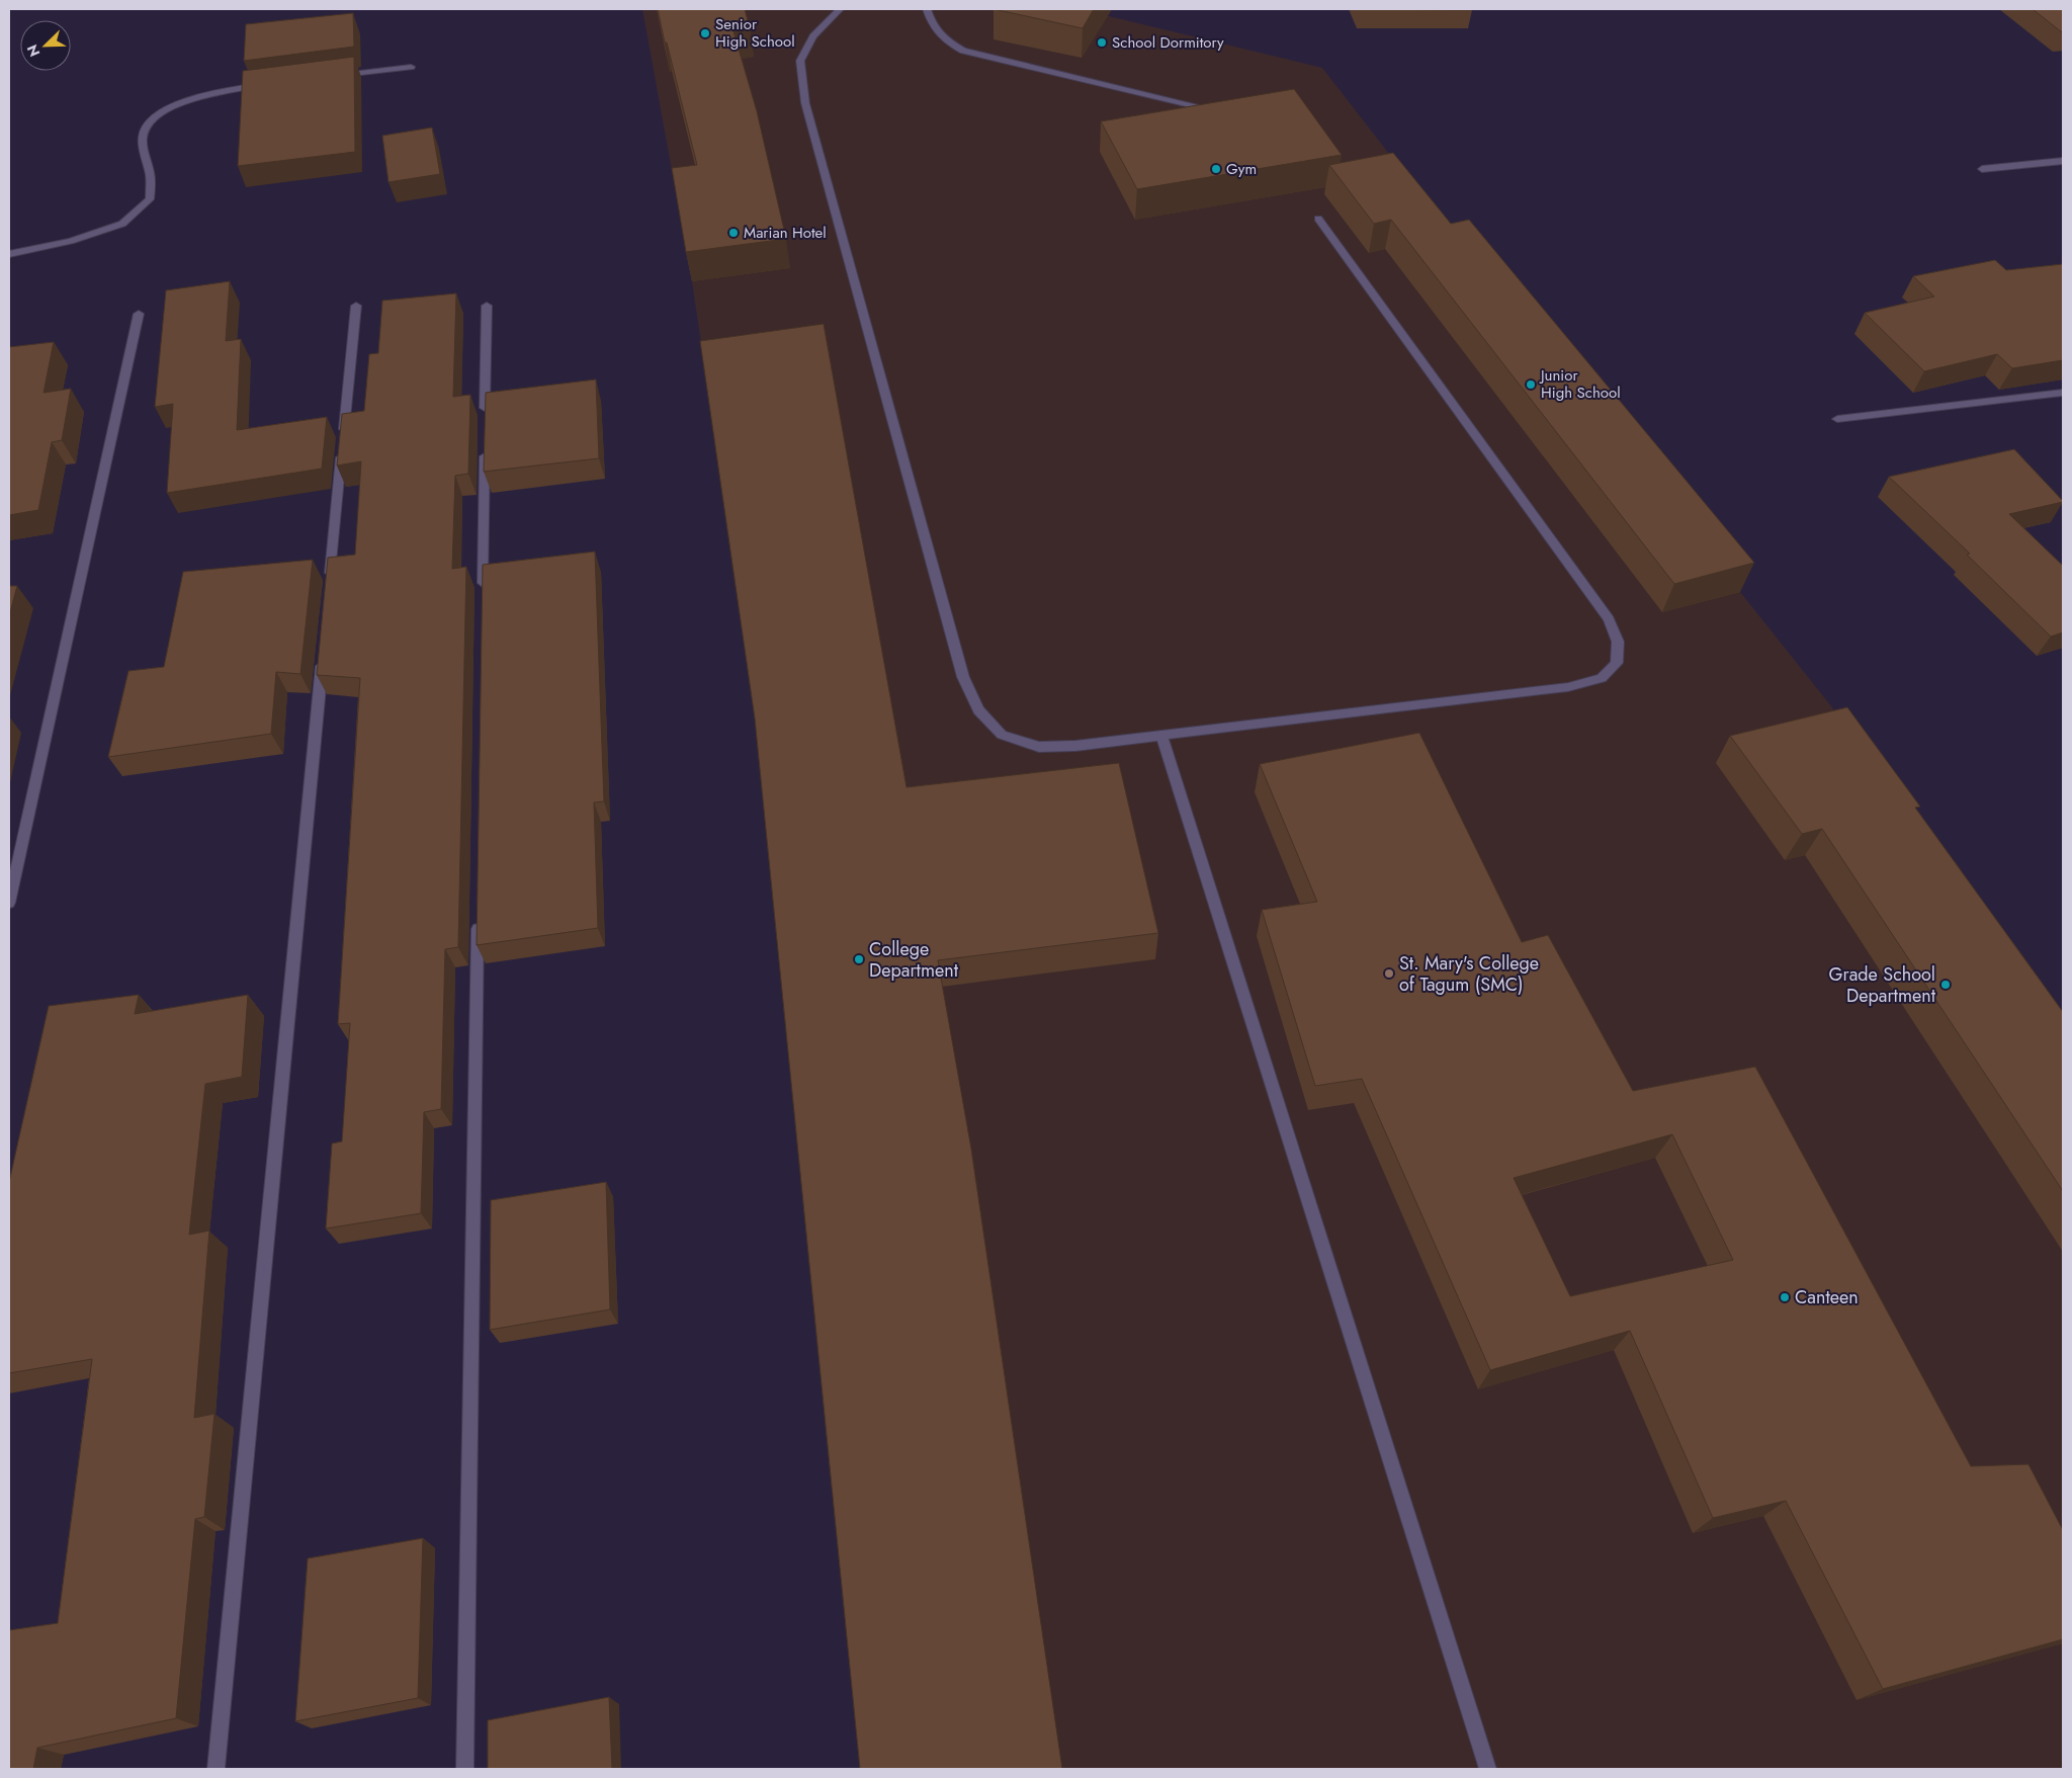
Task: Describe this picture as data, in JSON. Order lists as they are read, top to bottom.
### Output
{
  "places": [
    "Senior High School",
    "School Dormitory",
    "Gym",
    "Marian Hotel",
    "Junior High School",
    "College Department",
    "St. Mary's College of Tagum (SMC)",
    "Grade School Department",
    "Canteen"
  ],
  "north": "bottom left"
}
